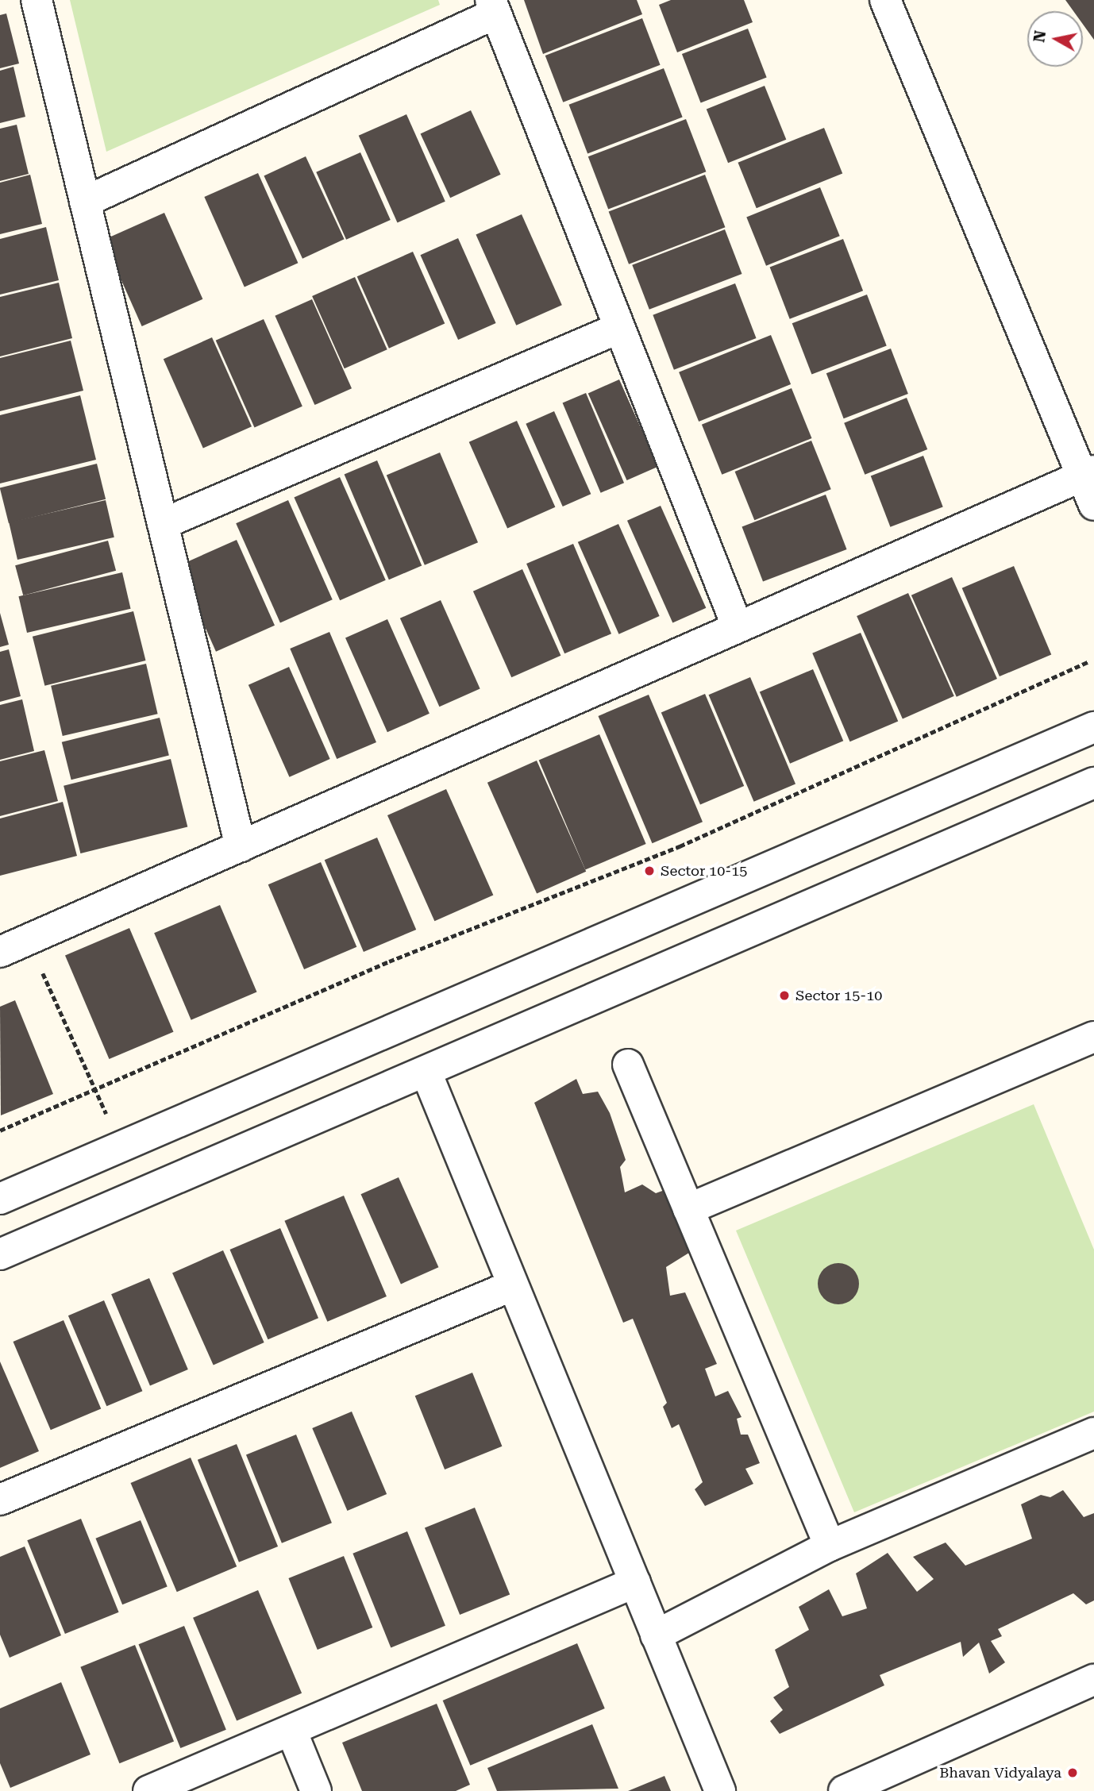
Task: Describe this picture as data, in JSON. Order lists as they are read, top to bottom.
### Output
{
  "places": ["Sector 10-15", "Sector 15-10", "Bhavan Vidyalaya"],
  "north": "left"
}
